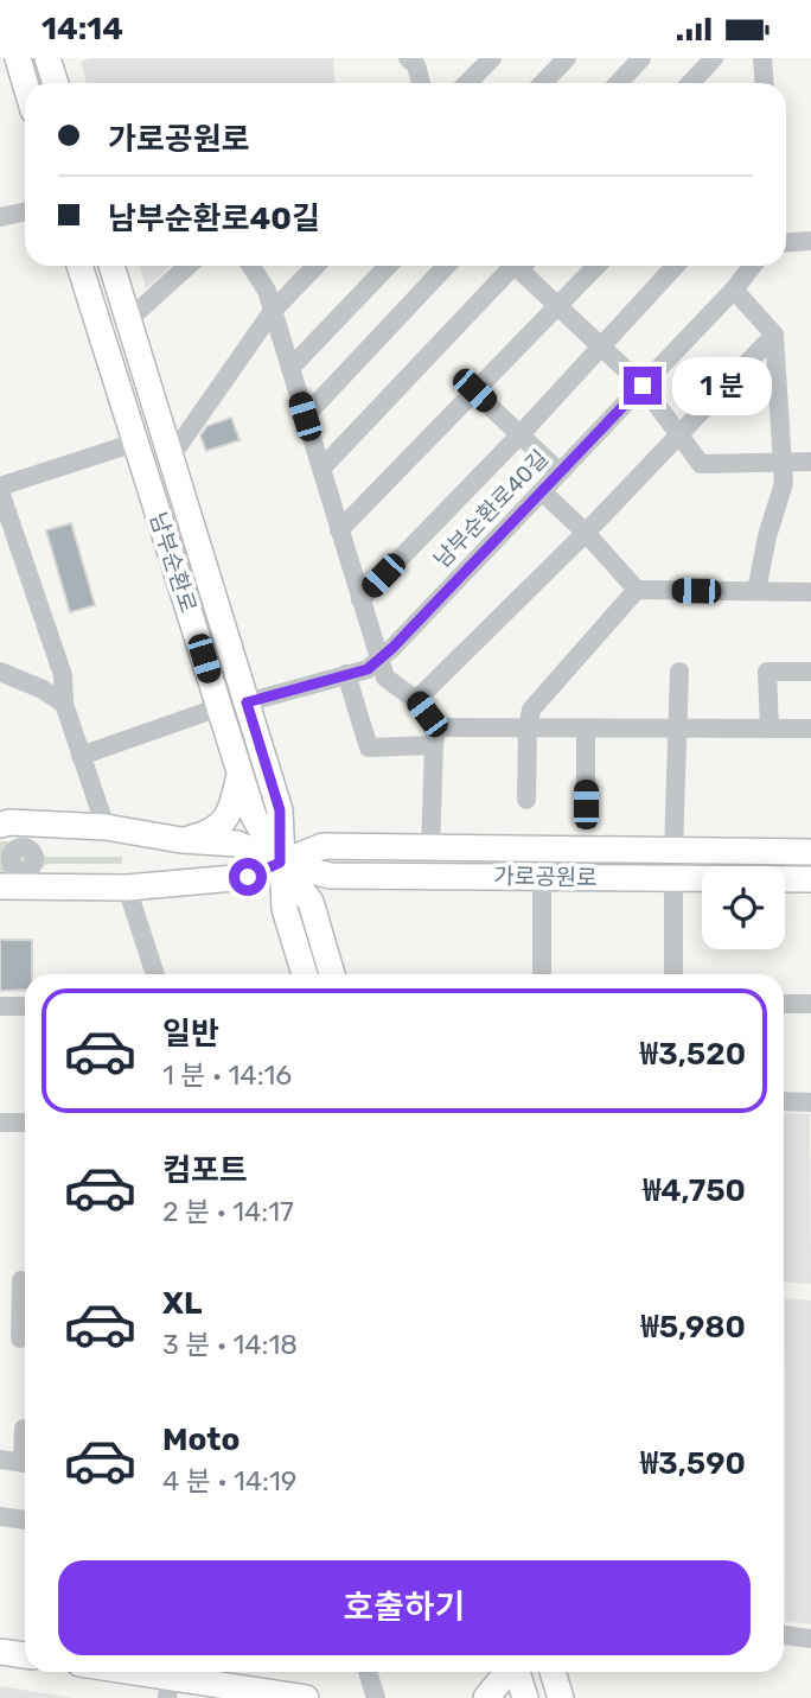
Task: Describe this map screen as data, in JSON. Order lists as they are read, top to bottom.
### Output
{
  "streets": {
    "main road": ["남부순환로", "가로공원로"],
    "street": ["남부순환로40길"]
  },
  "crossings": [
    ["남부순환로40길", "남부순환로"],
    ["남부순환로", "가로공원로"]
  ],
  "page": {
    "status": "14:14",
    "banner": ["가로공원로", "남부순환로40길"],
    "bubble": "1 분",
    "list": [
      {
        "name": "일반",
        "note": "1 분 · 14:16",
        "value": "₩3,520"
      },
      {
        "name": "컴포트",
        "note": "2 분 · 14:17",
        "value": "₩4,750"
      },
      {
        "name": "XL",
        "note": "3 분 · 14:18",
        "value": "₩5,980"
      },
      {
        "name": "Moto",
        "note": "4 분 · 14:19",
        "value": "₩3,590"
      }
    ],
    "buttons": "호출하기"
  }
}
